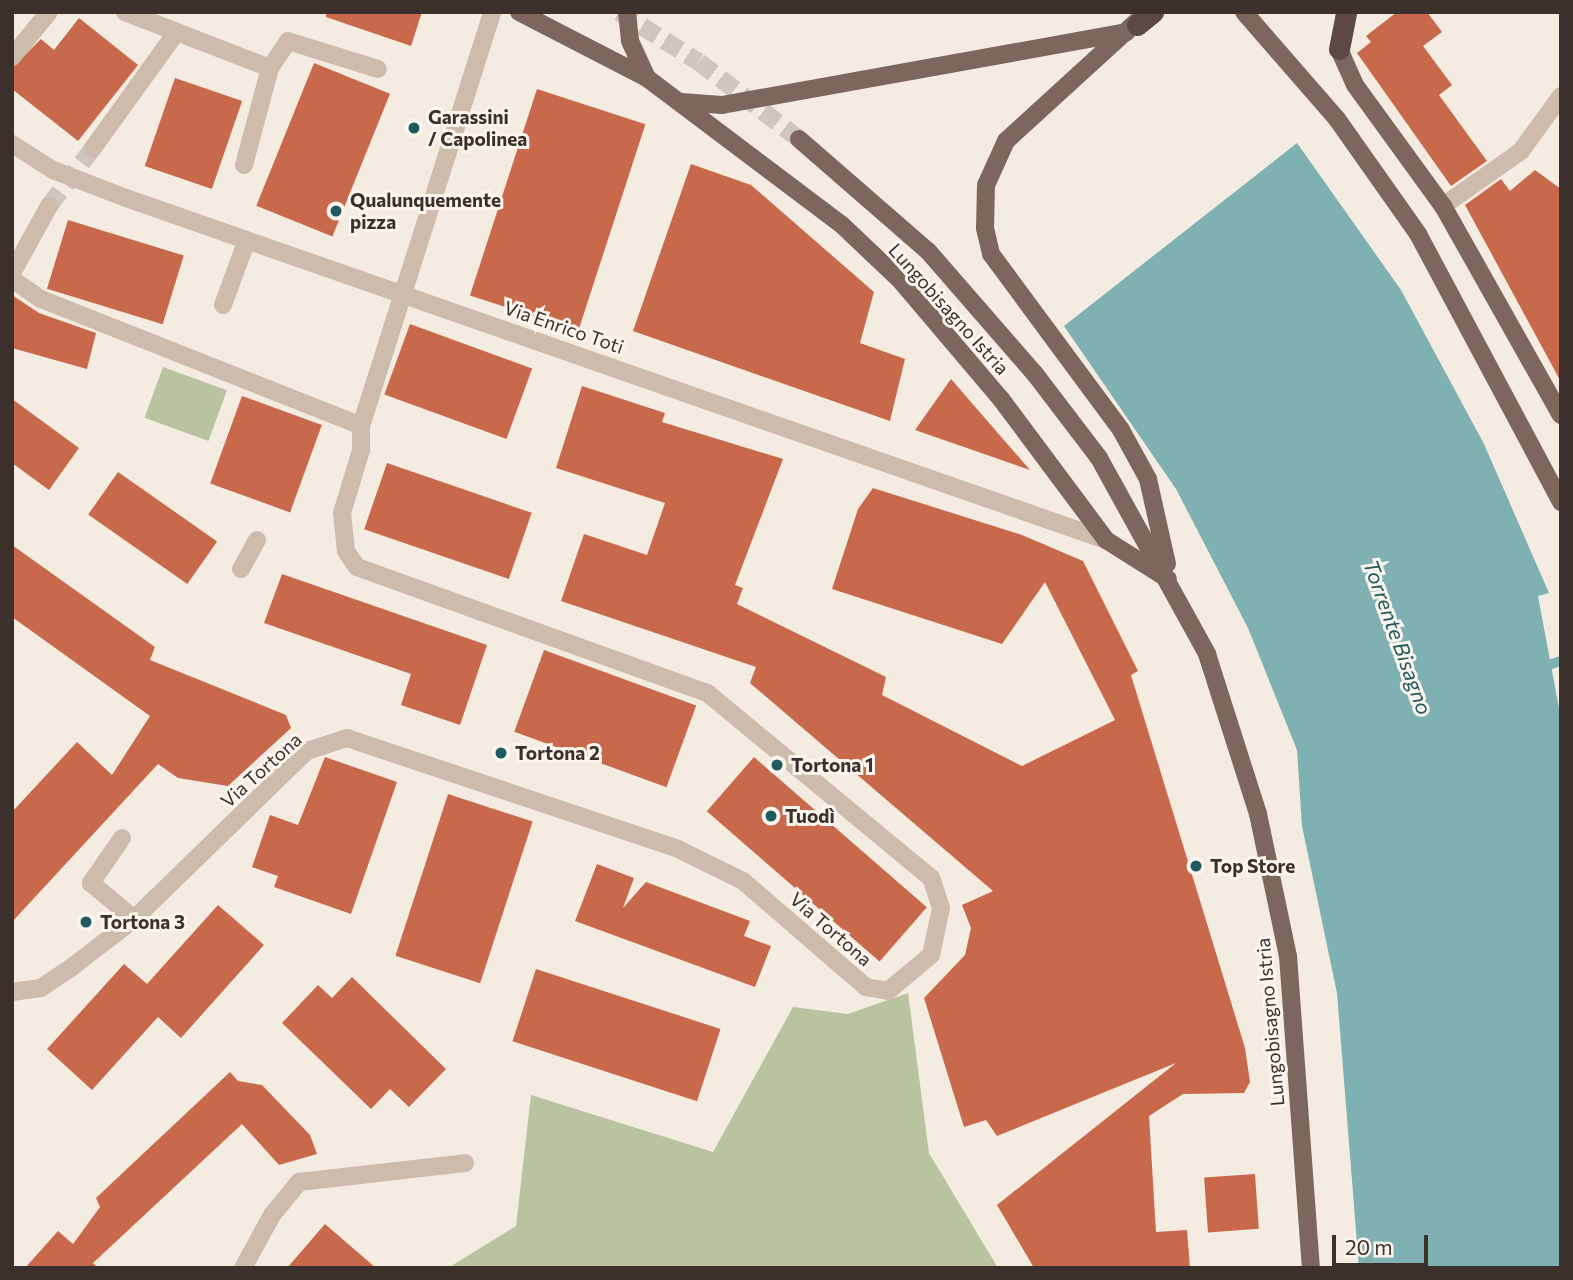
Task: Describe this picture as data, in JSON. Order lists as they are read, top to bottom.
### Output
{
  "streets": {
    "main road": ["Lungobisagno Istria"],
    "street": ["Via Enrico Toti", "Via Tortona"]
  },
  "crossings": [
    ["Lungobisagno Istria", "Via Enrico Toti"],
    ["Via Enrico Toti", "Via Tortona"]
  ],
  "water": ["Torrente Bisagno"],
  "places": [
    "Garassini / Capolinea",
    "Qualunquemente pizza",
    "Tortona 2",
    "Tortona 1",
    "Tuodì",
    "Top Store",
    "Tortona 3"
  ],
  "scale_bar": "20 m"
}
